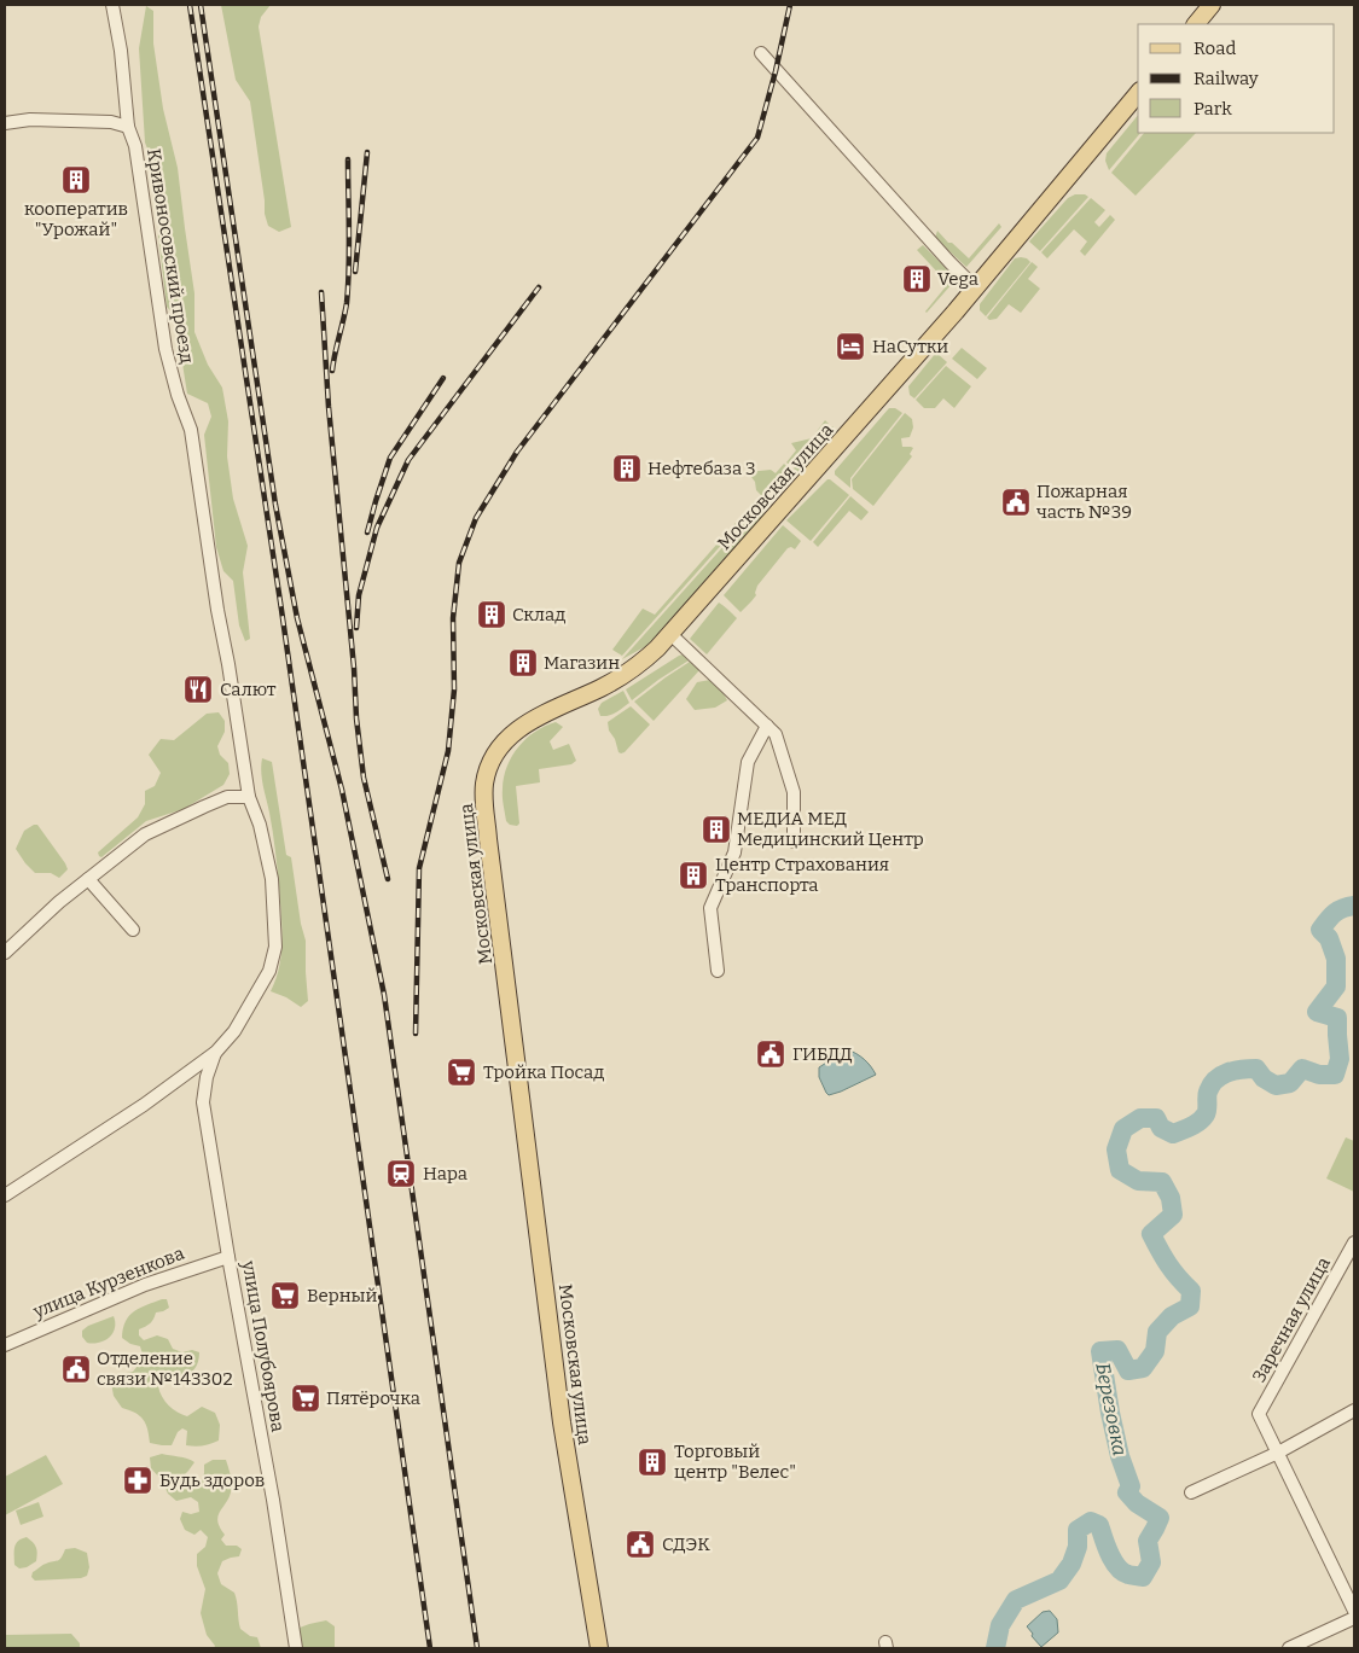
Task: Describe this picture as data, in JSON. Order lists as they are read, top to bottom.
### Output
{
  "streets": {
    "main road": ["Московская улица"],
    "street": [
      "Кривоносовский проезд",
      "улица Курзенкова",
      "Заречная улица",
      "улица Полубоярова"
    ]
  },
  "crossings": [
    ["Кривоносовский проезд", "улица Полубоярова"],
    ["улица Курзенкова", "улица Полубоярова"]
  ],
  "water": ["Березовка"],
  "places": {
    "building": [
      "кооператив \"Урожай\"",
      "Vega",
      "Нефтебаза 3",
      "Склад",
      "Магазин",
      "МЕДИА МЕД Медицинский Центр",
      "Центр Страхования Транспорта",
      "Торговый центр \"Велес\""
    ],
    "hotel": ["НаСутки"],
    "public building": [
      "Пожарная часть №39",
      "ГИБДД",
      "Отделение связи №143302",
      "СДЭК"
    ],
    "restaurant": ["Салют"],
    "supermarket": ["Тройка Посад", "Верный", "Пятёрочка"],
    "station": ["Нара"],
    "pharmacy": ["Будь здоров"]
  },
  "legend": ["Road", "Railway", "Park"]
}
